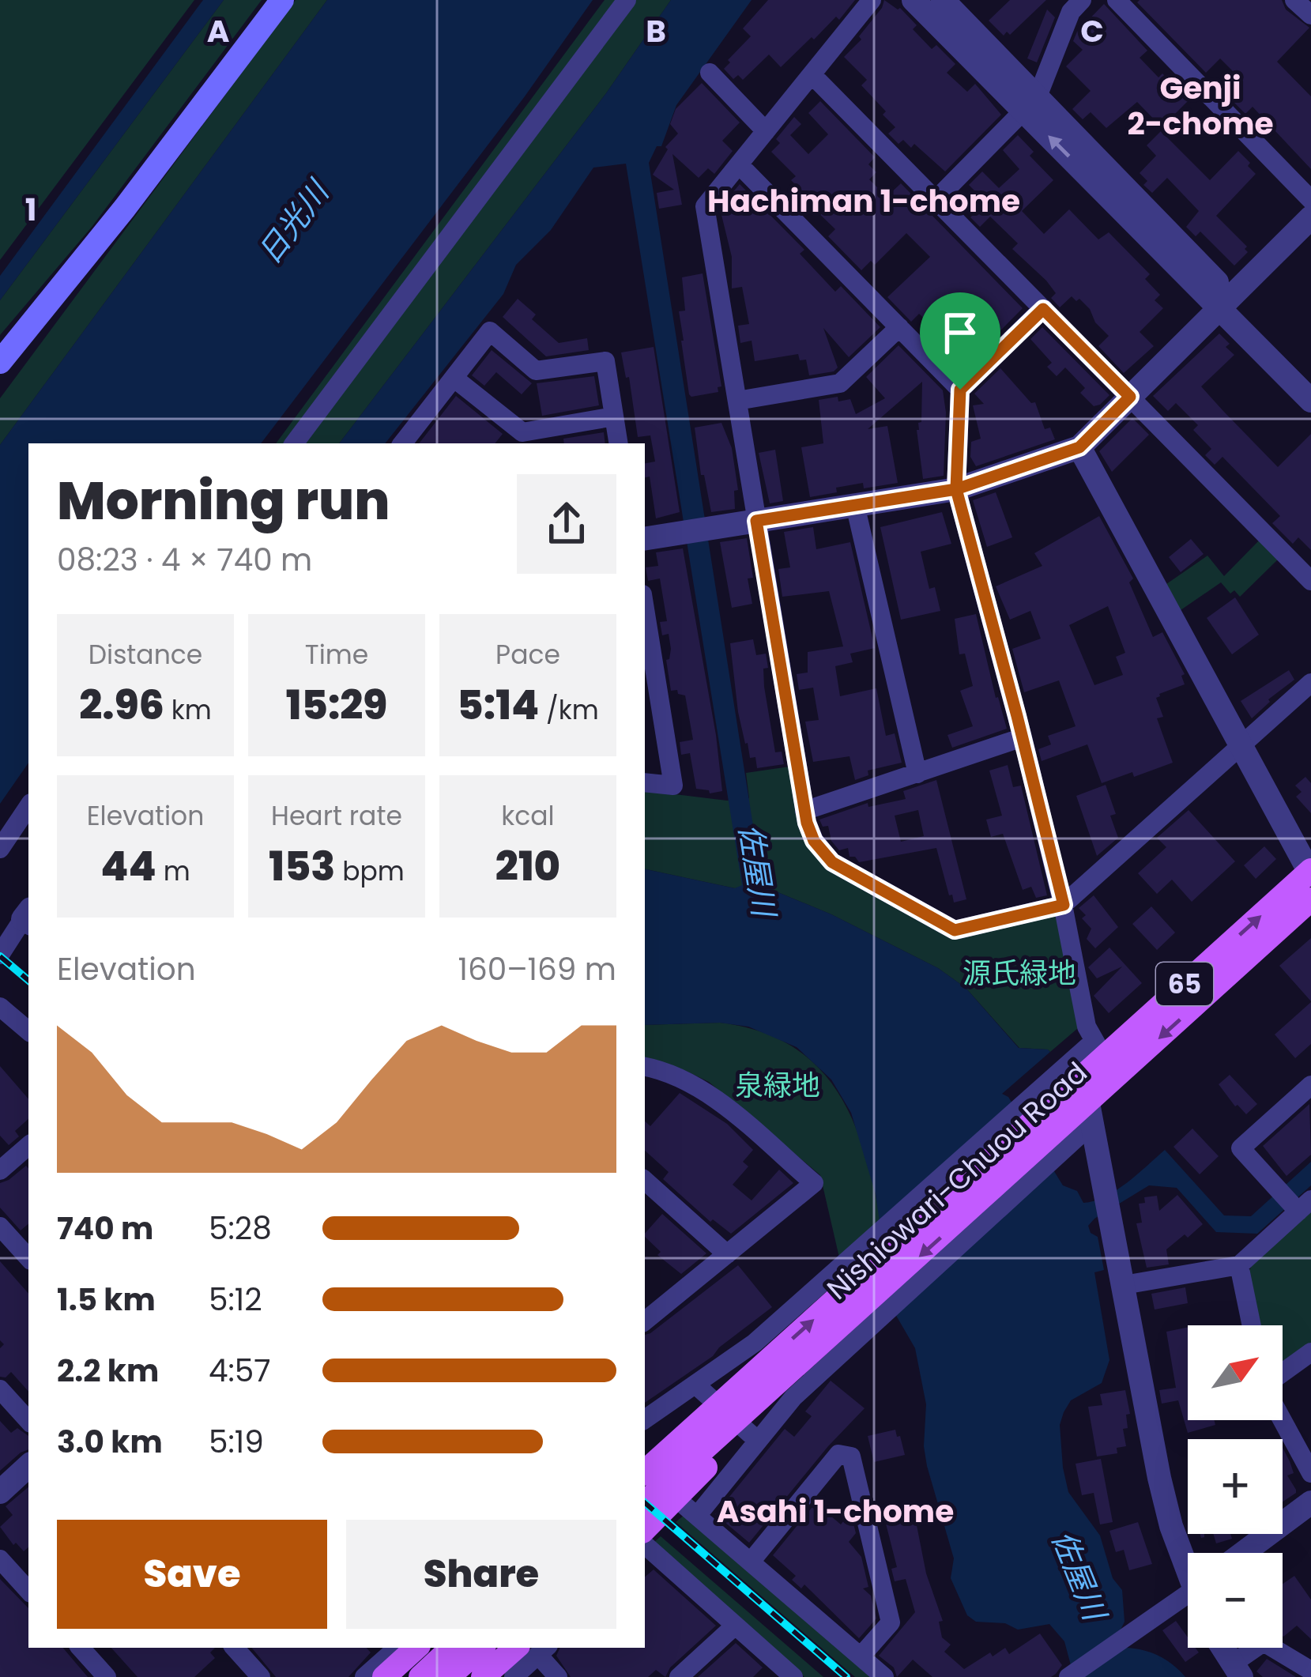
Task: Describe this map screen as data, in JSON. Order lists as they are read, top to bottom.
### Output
{
  "streets": {
    "main road": ["65", "Nishiowari-Chuou Road"]
  },
  "crossings": [
    ["65", "Nishiowari-Chuou Road"]
  ],
  "districts": ["Genji 2-chome", "Hachiman 1-chome", "Asahi 1-chome"],
  "water": ["日光川", "佐屋川"],
  "parks": ["源氏緑地", "泉緑地"],
  "north": "top right",
  "page": {
    "heading": ["Morning run", "08:23 · 4 × 740 m"],
    "stats": [
      ["Distance", "2.96 km"],
      ["Time", "15:29"],
      ["Pace", "5:14 /km"],
      ["Elevation", "44 m"],
      ["Heart rate", "153 bpm"],
      ["kcal", "210"]
    ],
    "chart": ["Elevation", "160–169 m"],
    "list": [
      {
        "name": "740 m",
        "note": "5:28"
      },
      {
        "name": "1.5 km",
        "note": "5:12"
      },
      {
        "name": "2.2 km",
        "note": "4:57"
      },
      {
        "name": "3.0 km",
        "note": "5:19"
      }
    ],
    "map_buttons": ["+", "−"],
    "buttons": ["Save", "Share"]
  },
  "grid": {
    "columns": ["A", "B", "C"],
    "rows": ["1"]
  }
}
